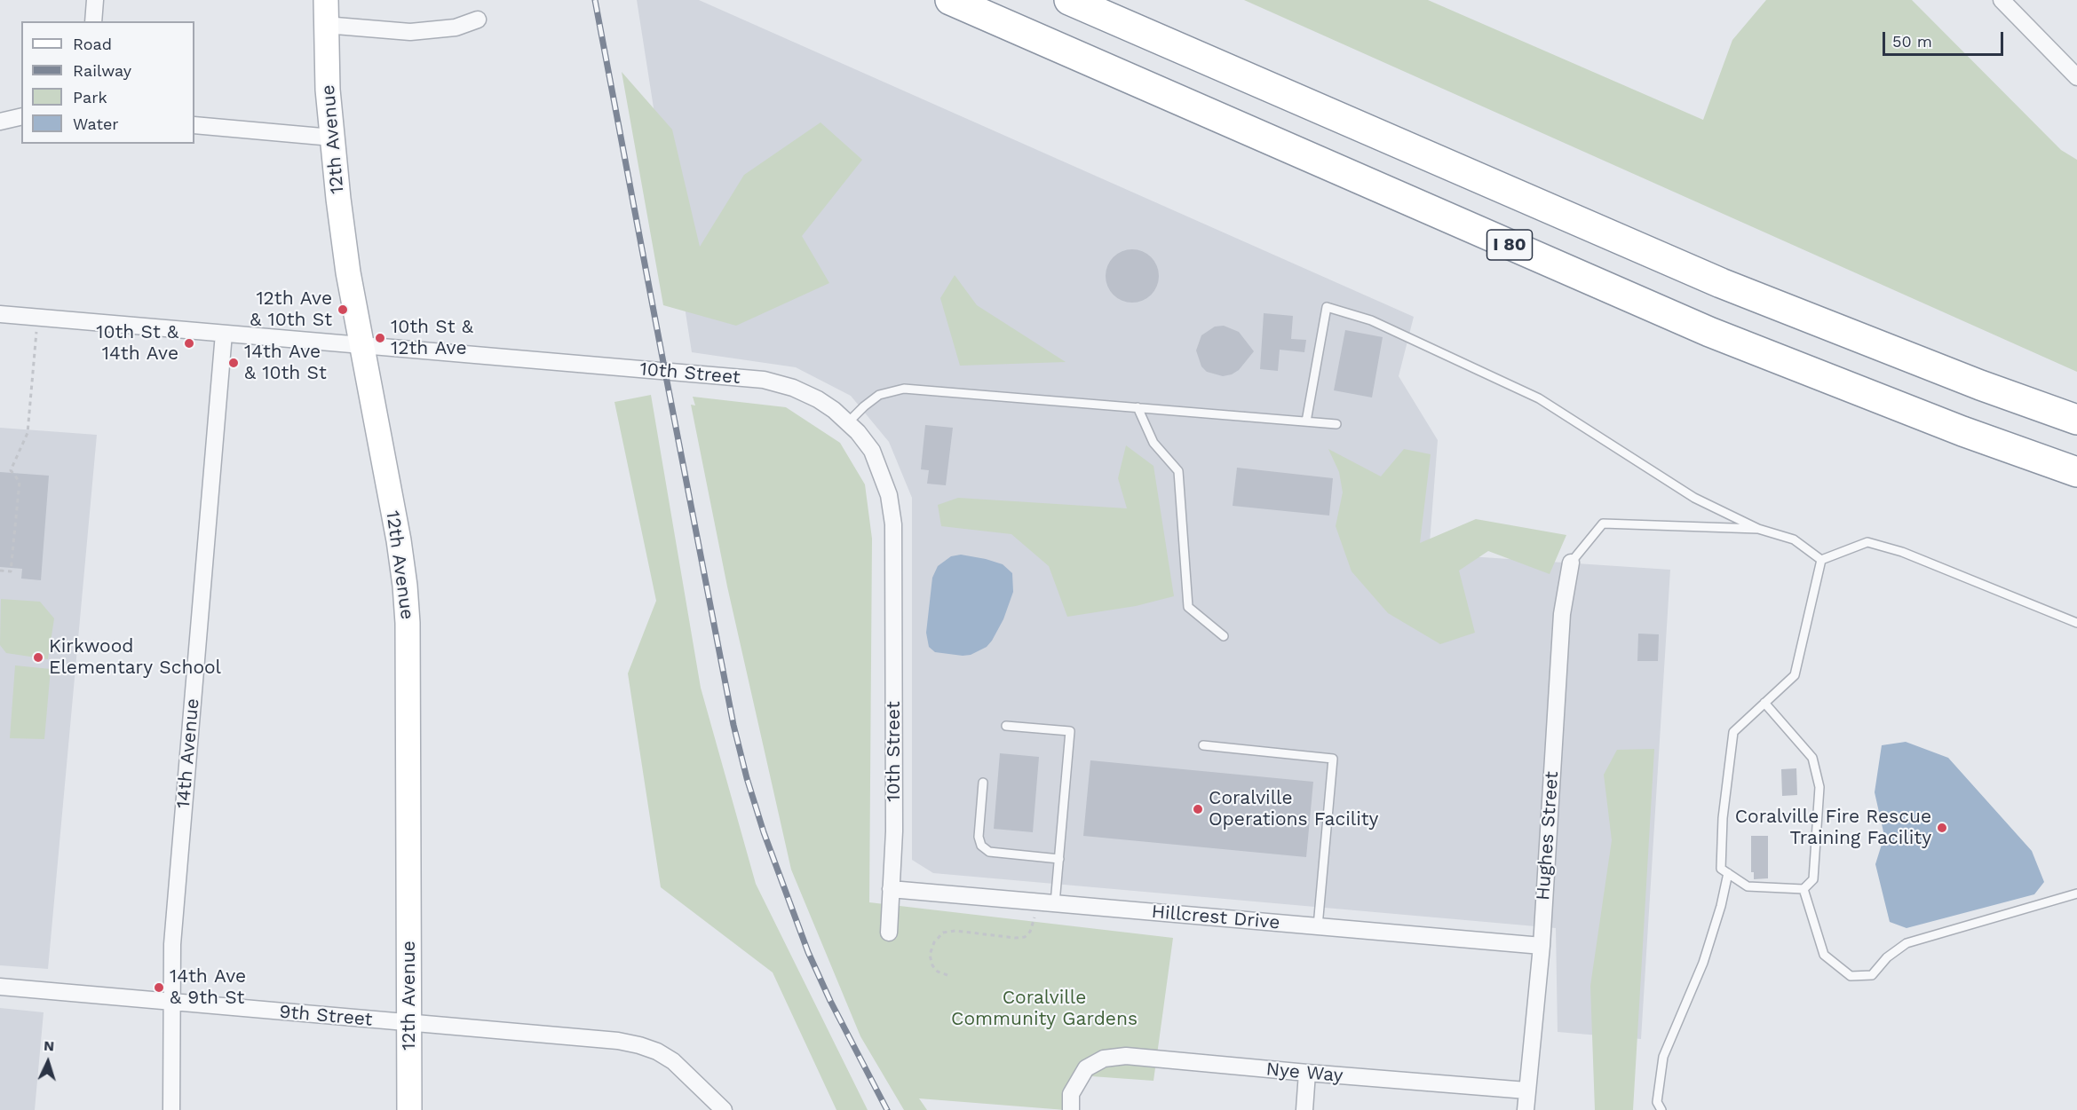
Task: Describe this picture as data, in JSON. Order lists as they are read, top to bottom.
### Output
{
  "streets": {
    "highway": ["I 80"],
    "main road": ["12th Avenue"],
    "street": [
      "10th Street",
      "14th Avenue",
      "Hughes Street",
      "Hillcrest Drive",
      "9th Street",
      "Nye Way"
    ]
  },
  "crossings": [
    ["12th Avenue", "10th Street"],
    ["12th Avenue", "9th Street"],
    ["10th Street", "14th Avenue"],
    ["10th Street", "Hillcrest Drive"],
    ["14th Avenue", "9th Street"],
    ["Hughes Street", "Hillcrest Drive"],
    ["Hughes Street", "Nye Way"]
  ],
  "parks": ["Coralville Community Gardens"],
  "places": [
    "12th Ave & 10th St",
    "10th St & 12th Ave",
    "10th St & 14th Ave",
    "14th Ave & 10th St",
    "Kirkwood Elementary School",
    "Coralville Operations Facility",
    "Coralville Fire Rescue Training Facility",
    "14th Ave & 9th St"
  ],
  "legend": [
    "Road",
    "Railway",
    "Park",
    "Water"
  ],
  "scale_bar": "50 m",
  "north": "top"
}
